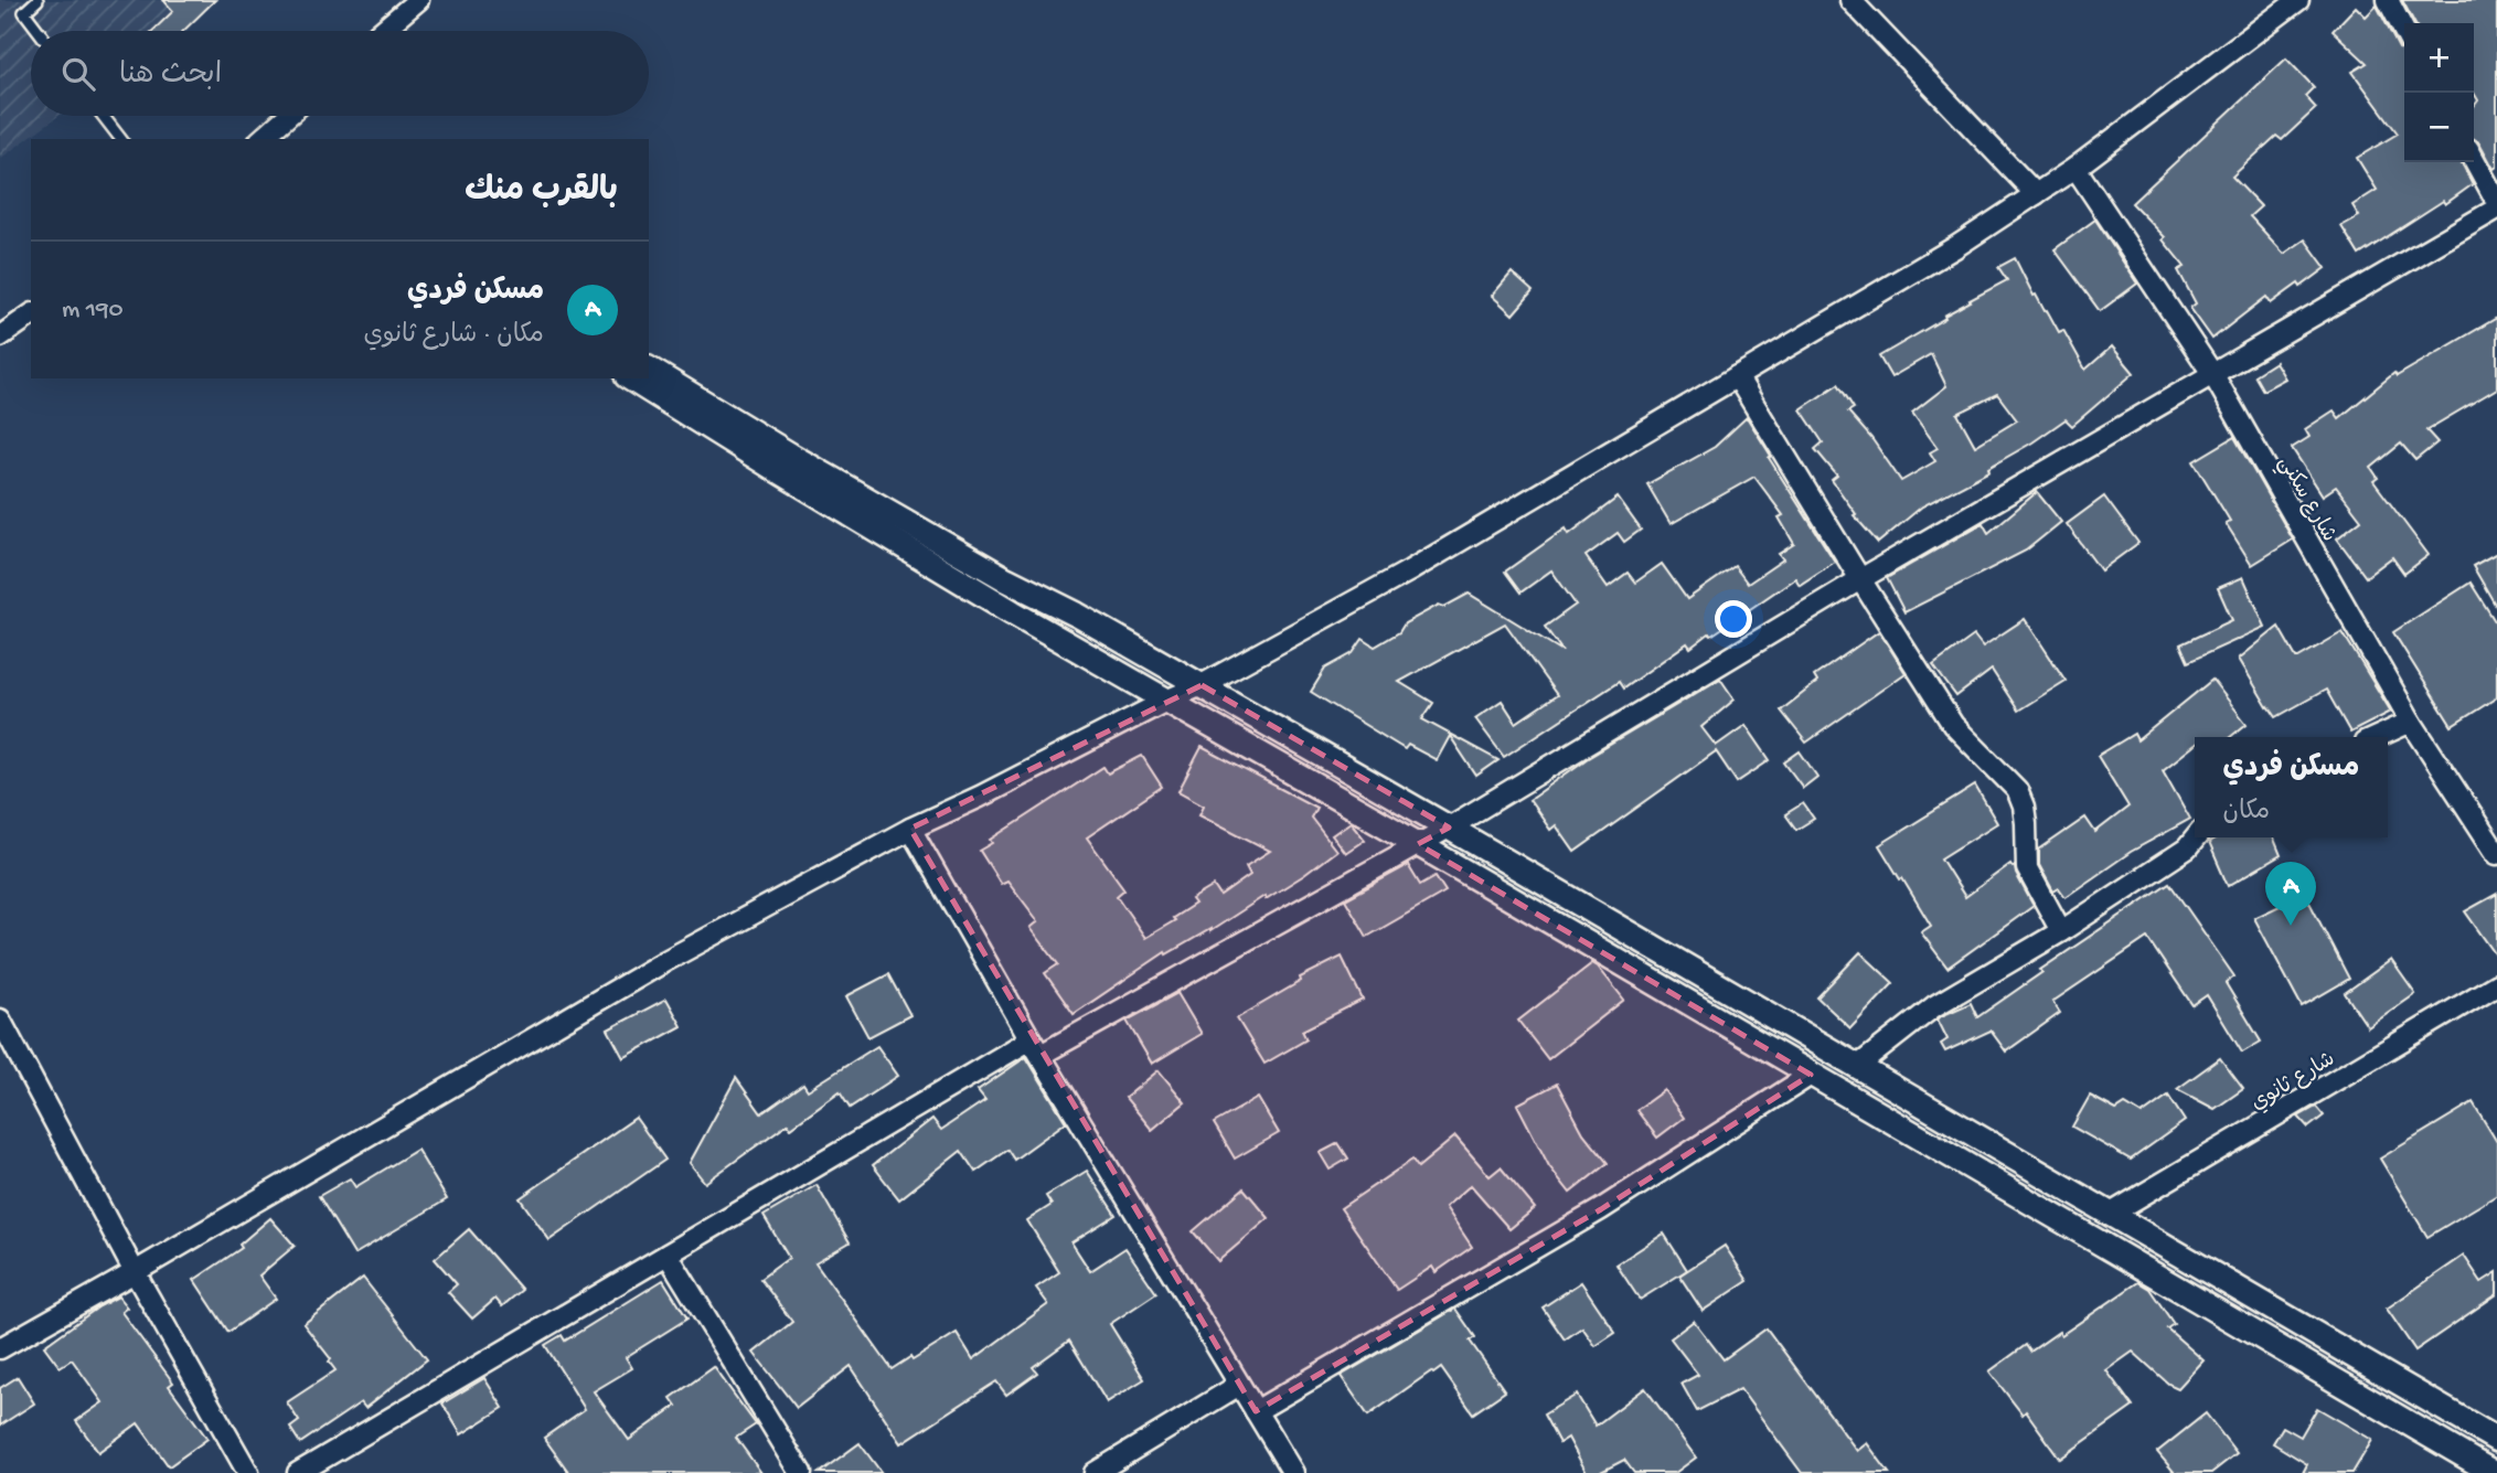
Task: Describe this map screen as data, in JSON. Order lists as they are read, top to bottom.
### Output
{
  "streets": {
    "street": ["شارع سكني", "شارع ثانوي"]
  },
  "page": {
    "map_buttons": ["+", "−"],
    "search": "ابحث هنا",
    "heading": "بالقرب منك",
    "list": [
      {
        "mark": "A",
        "name": "مسكن فردي",
        "note": "مكان · شارع ثانوي",
        "value": "190 m"
      }
    ],
    "popup": ["مسكن فردي", "مكان"],
    "pins": "A"
  }
}
